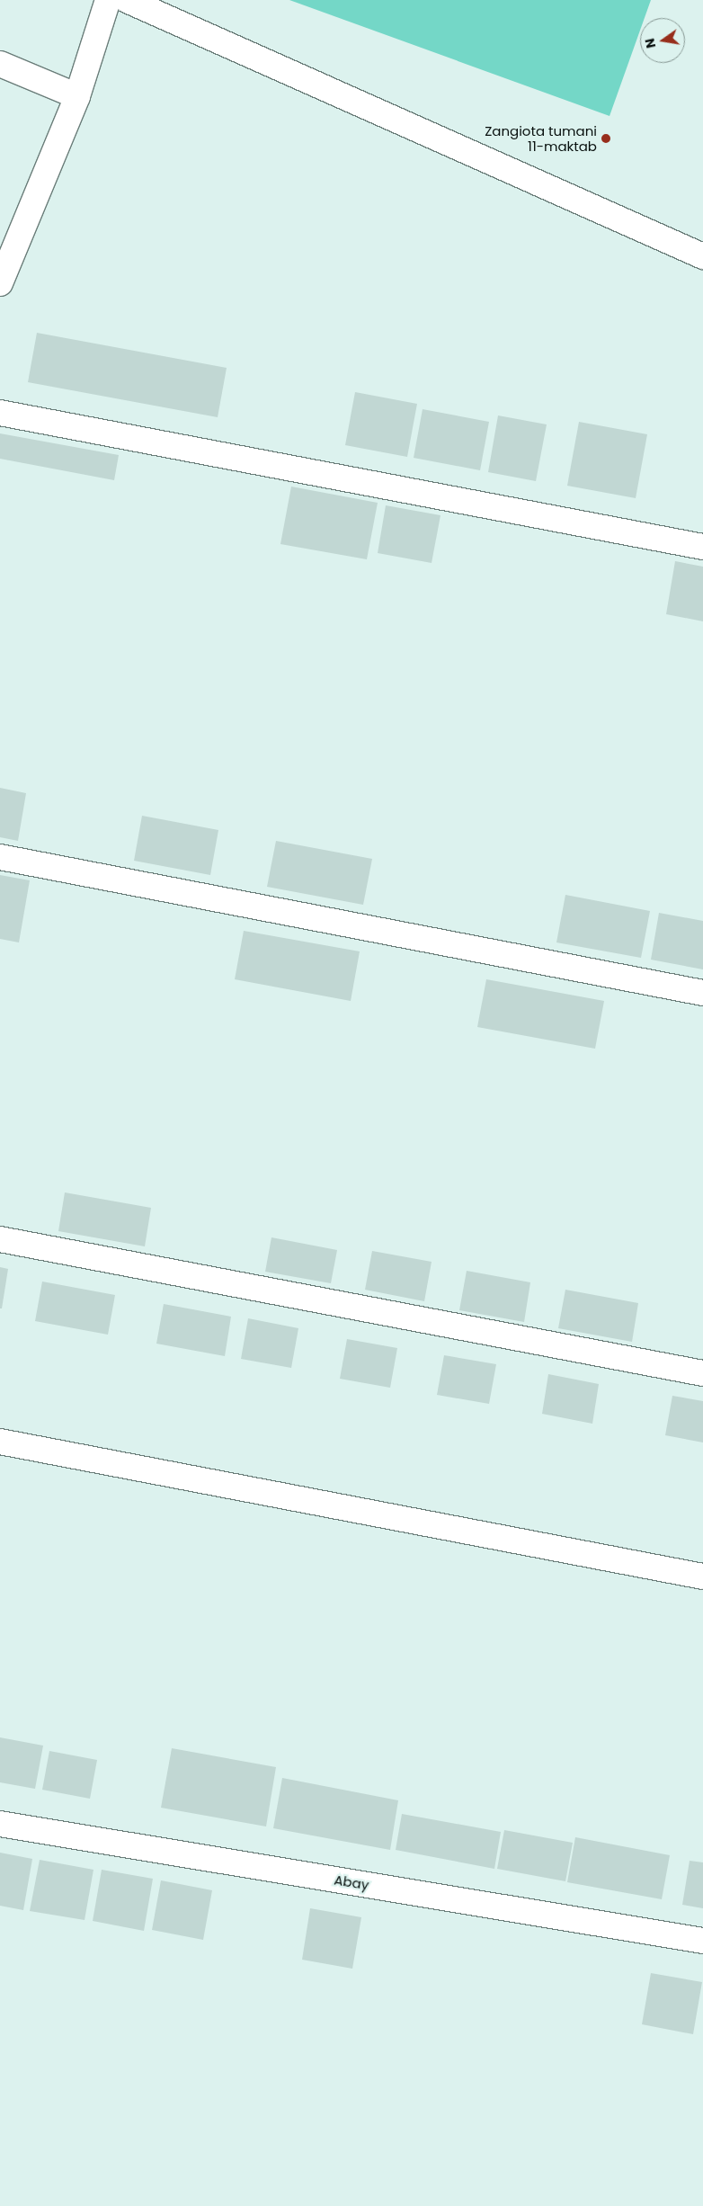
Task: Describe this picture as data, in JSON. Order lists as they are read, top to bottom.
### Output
{
  "streets": {
    "street": ["Abay"]
  },
  "places": ["Zangiota tumani 11-maktab"],
  "north": "left"
}
